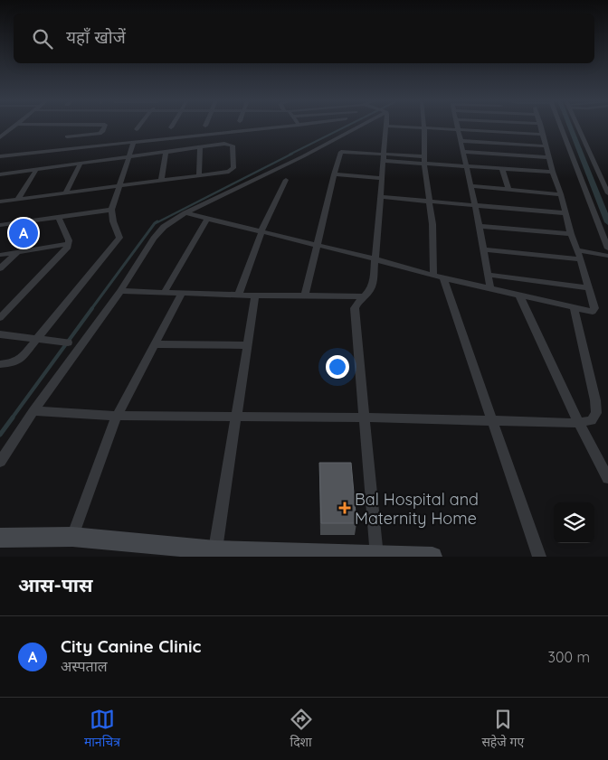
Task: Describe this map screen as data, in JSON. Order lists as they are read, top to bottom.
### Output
{
  "places": {
    "health": ["Bal Hospital and Maternity Home"]
  },
  "page": {
    "search": "यहाँ खोजें",
    "pins": "A",
    "heading": "आस-पास",
    "list": [
      {
        "mark": "A",
        "name": "City Canine Clinic",
        "note": "अस्पताल",
        "value": "300 m"
      }
    ],
    "nav": ["मानचित्र", "दिशा", "सहेजे गए"]
  }
}
